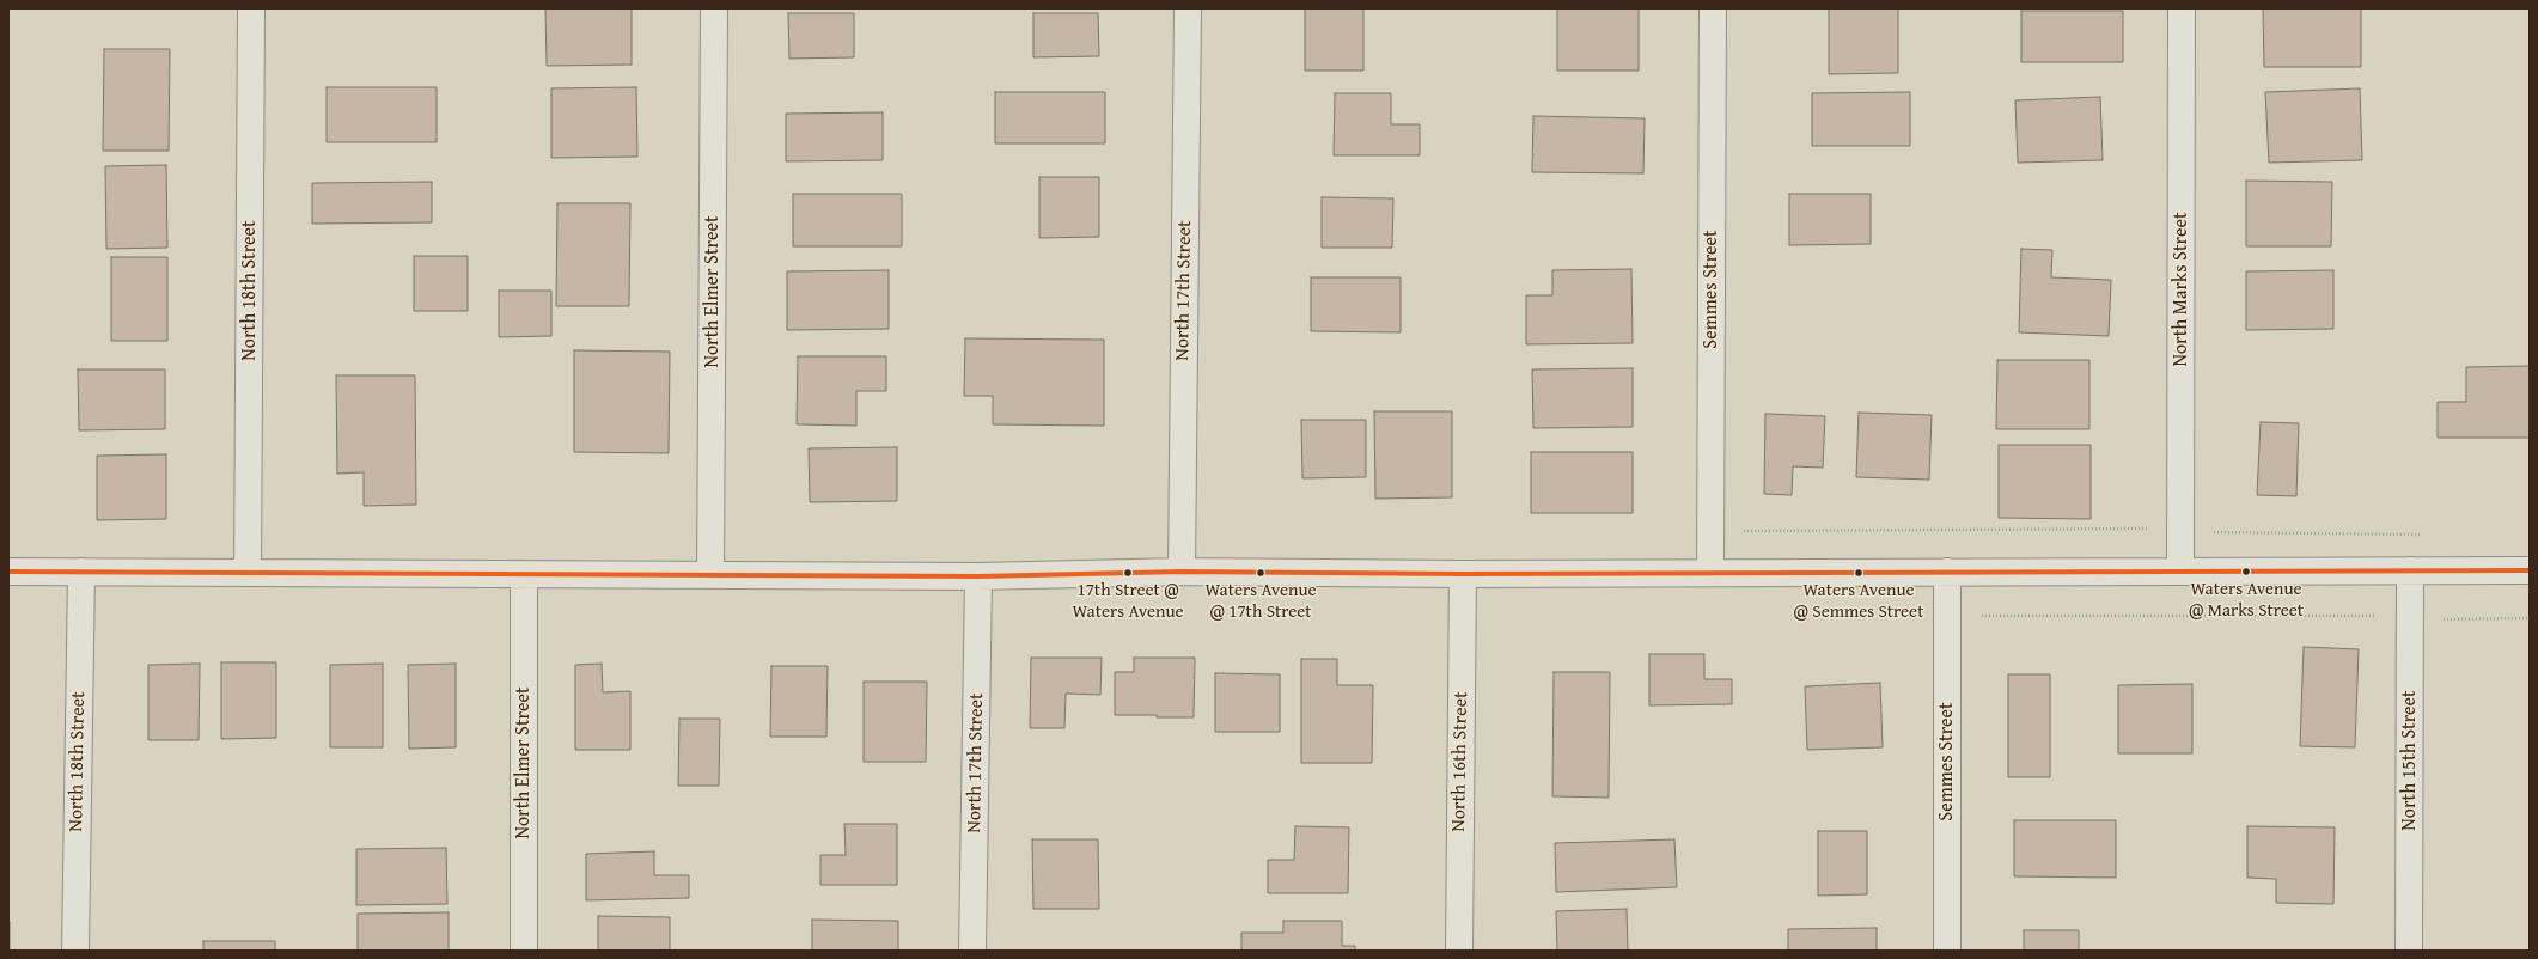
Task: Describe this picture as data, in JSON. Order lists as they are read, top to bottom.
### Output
{
  "streets": {
    "street": [
      "Semmes Street",
      "North Marks Street",
      "North 18th Street",
      "North 17th Street",
      "North Elmer Street",
      "North 15th Street",
      "North 16th Street"
    ]
  },
  "places": [
    "Waters Avenue @ Marks Street",
    "17th Street @ Waters Avenue",
    "Waters Avenue @ 17th Street",
    "Waters Avenue @ Semmes Street"
  ]
}
